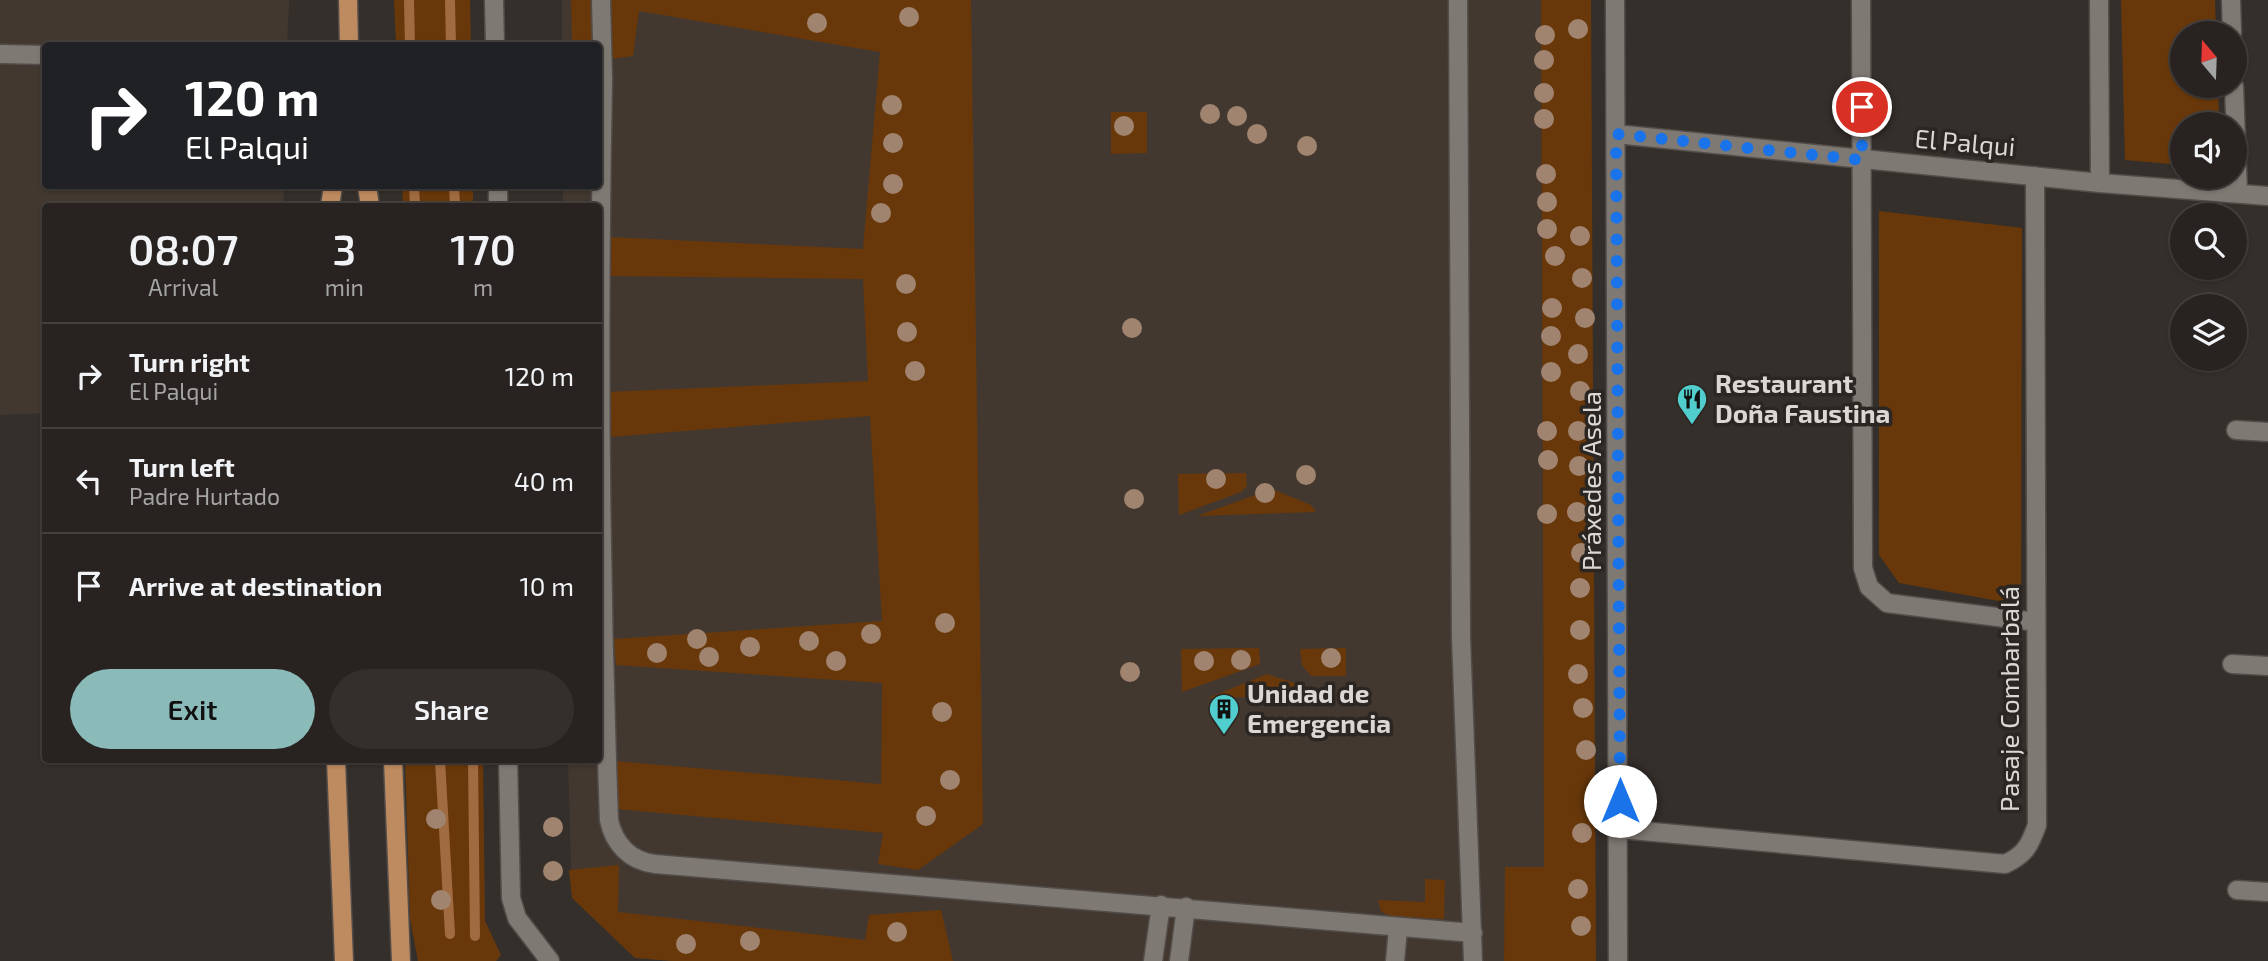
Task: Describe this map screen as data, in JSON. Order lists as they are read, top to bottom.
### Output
{
  "streets": {
    "street": ["El Palqui", "Práxedes Asela", "Pasaje Combarbalá"]
  },
  "crossings": [
    ["El Palqui", "Práxedes Asela"],
    ["El Palqui", "Pasaje Combarbalá"],
    ["Práxedes Asela", "Pasaje Combarbalá"]
  ],
  "places": {
    "restaurant": ["Restaurant Doña Faustina"],
    "building": ["Unidad de Emergencia"]
  },
  "north": "top",
  "page": {
    "turn": ["120 m", "El Palqui"],
    "eta": [
      "08:07",
      "Arrival",
      "3",
      "min",
      "170",
      "m"
    ],
    "list": [
      {
        "name": "Turn right",
        "note": "El Palqui",
        "value": "120 m"
      },
      {
        "name": "Turn left",
        "note": "Padre Hurtado",
        "value": "40 m"
      },
      {
        "name": "Arrive at destination",
        "value": "10 m"
      }
    ],
    "buttons": ["Exit", "Share"]
  }
}
